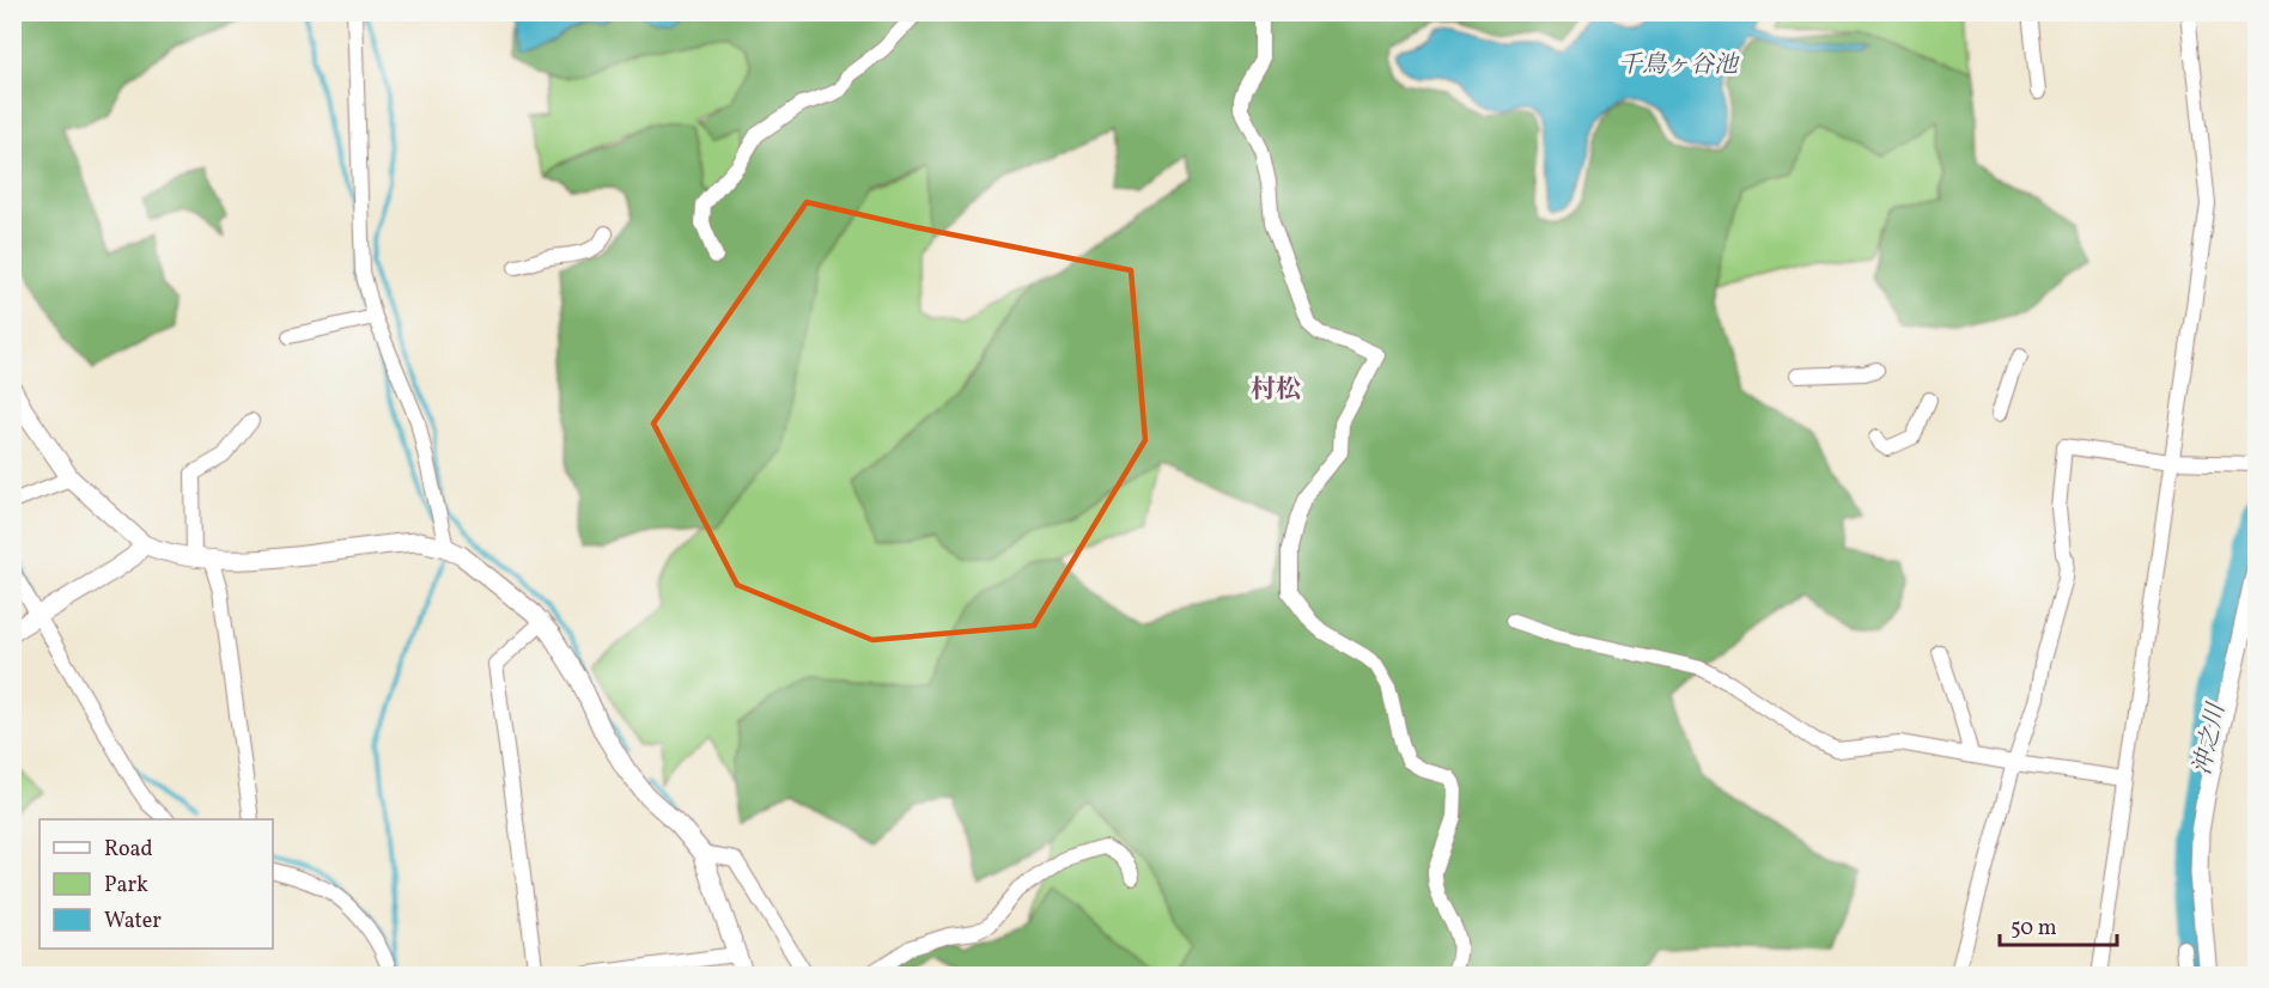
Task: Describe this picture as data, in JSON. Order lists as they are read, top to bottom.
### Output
{
  "districts": ["村松"],
  "water": ["千鳥ヶ谷池", "沖之川"],
  "legend": ["Road", "Park", "Water"],
  "scale_bar": "50 m"
}
